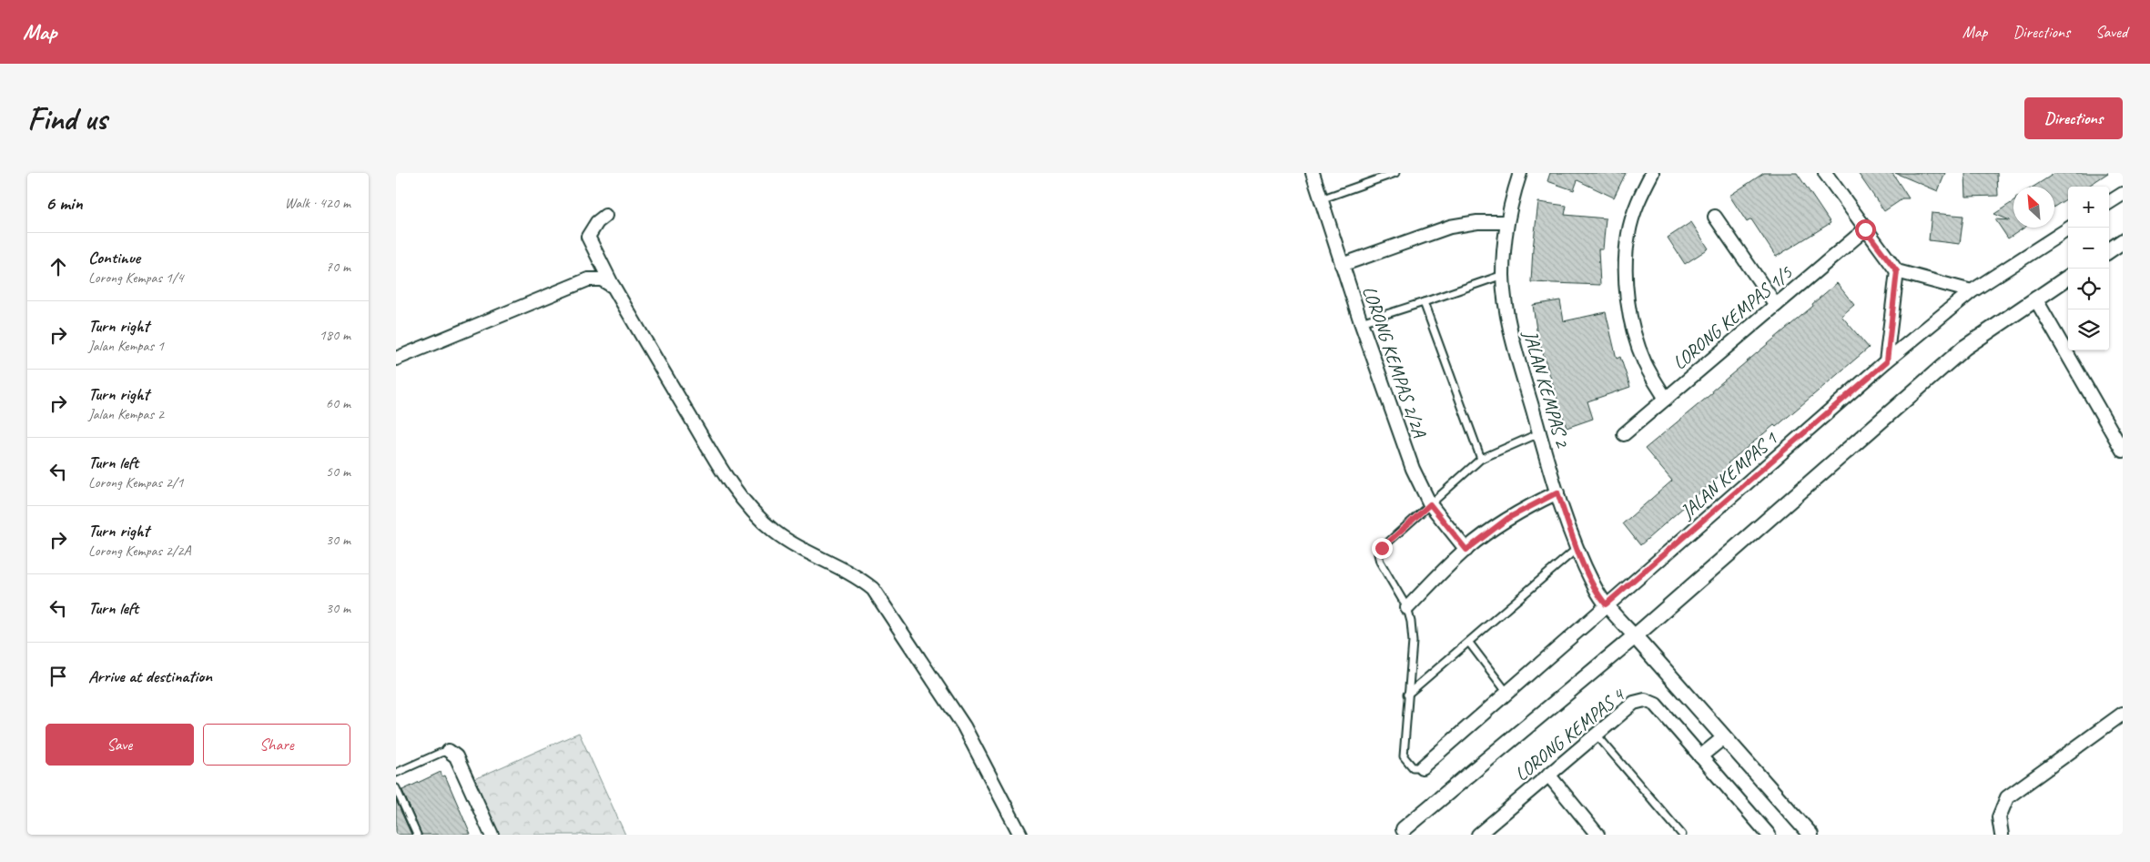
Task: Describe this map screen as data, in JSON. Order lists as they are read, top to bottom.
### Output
{
  "streets": {
    "street": [
      "LORONG KEMPAS 1/5",
      "LORONG KEMPAS 2/2A",
      "JALAN KEMPAS 2",
      "JALAN KEMPAS 1",
      "LORONG KEMPAS 4"
    ]
  },
  "crossings": [
    ["JALAN KEMPAS 2", "JALAN KEMPAS 1"]
  ],
  "north": "top left",
  "page": {
    "header": "Map",
    "nav": ["Map", "Directions", "Saved"],
    "buttons": [
      "Directions",
      ["Save", "Share"]
    ],
    "title": "Find us",
    "heading": ["6 min", "Walk · 420 m"],
    "map_buttons": ["+", "−"],
    "list": [
      ["Continue", "Lorong Kempas 1/4", "70 m"],
      ["Turn right", "Jalan Kempas 1", "180 m"],
      ["Turn right", "Jalan Kempas 2", "60 m"],
      ["Turn left", "Lorong Kempas 2/1", "50 m"],
      ["Turn right", "Lorong Kempas 2/2A", "30 m"],
      ["Turn left", "30 m"],
      "Arrive at destination"
    ]
  }
}
